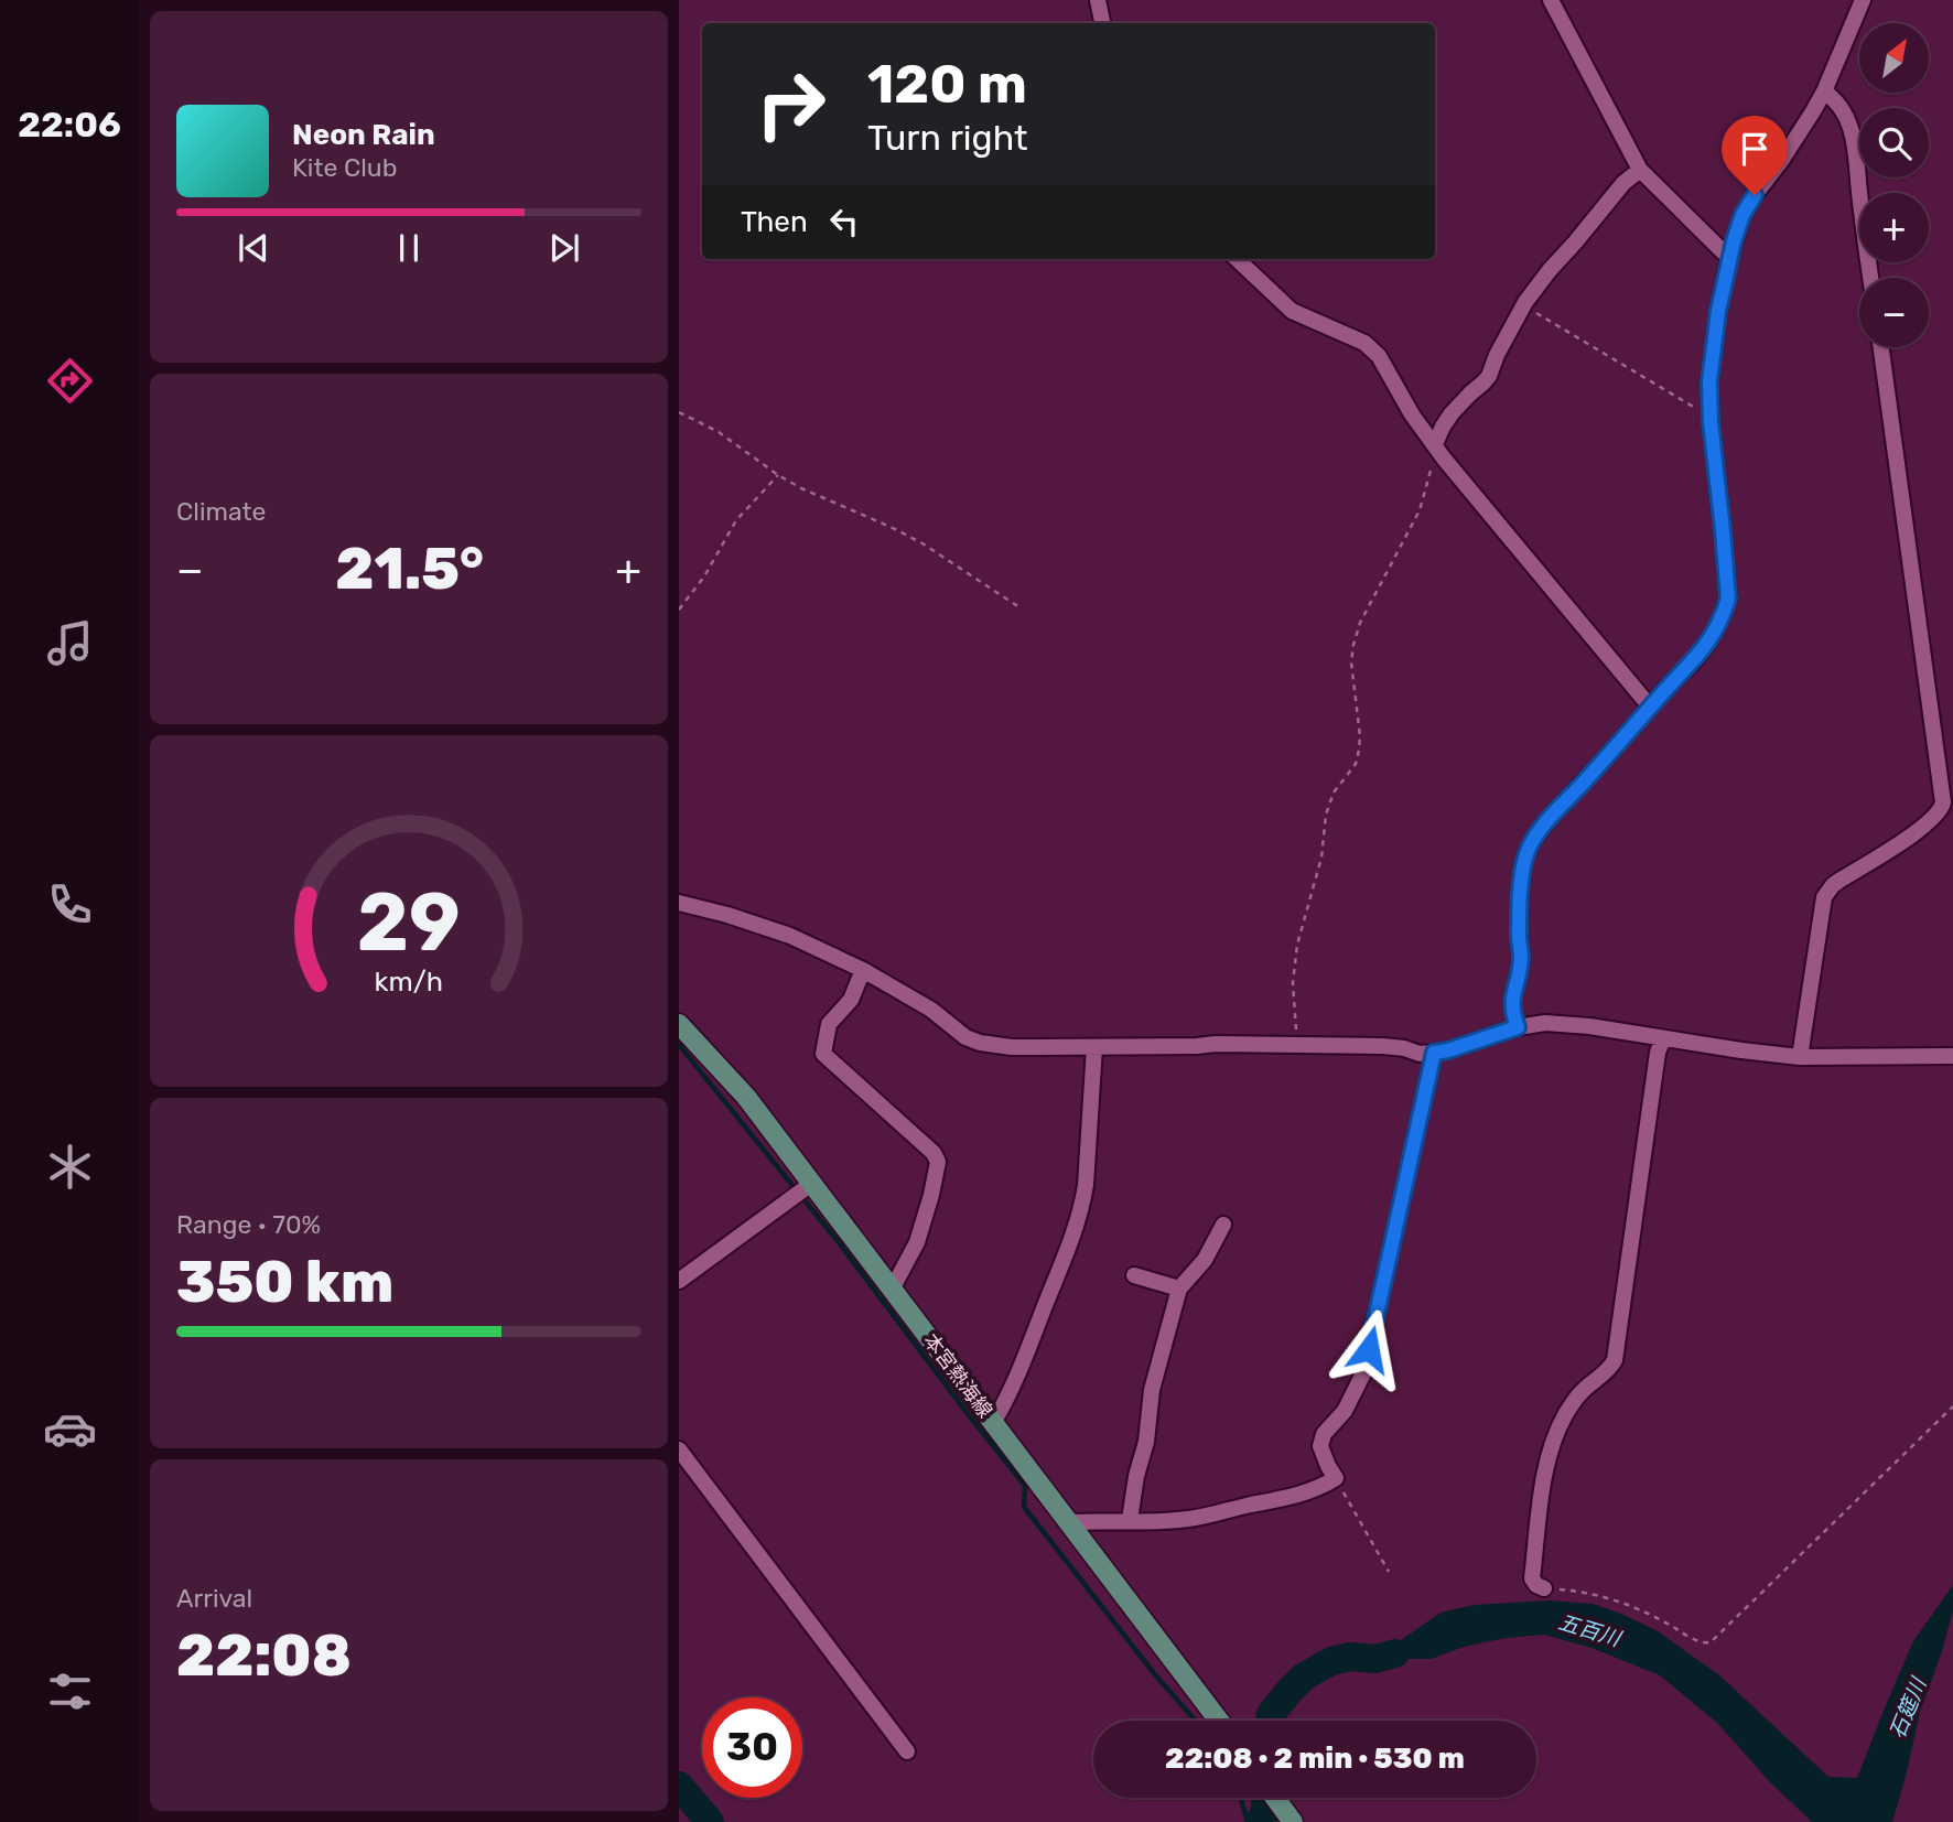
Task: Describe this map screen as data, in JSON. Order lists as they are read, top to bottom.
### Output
{
  "streets": {
    "main road": ["本宮熱海線"]
  },
  "water": ["五百川", "石筵川"],
  "north": "top right",
  "page": {
    "tabs": "22:06",
    "map_buttons": ["+", "−"],
    "turn": ["120 m", "Turn right"],
    "song": ["Neon Rain", "Kite Club"],
    "then": "Then",
    "tile": [
      "Climate",
      ["Range · 70%", "350 km"],
      ["Arrival", "22:08"]
    ],
    "heat": ["−", "21.5°", "+"],
    "limit": "30",
    "trip": "22:08 · 2 min · 530 m",
    "gauge": ["29", "km/h"]
  }
}
